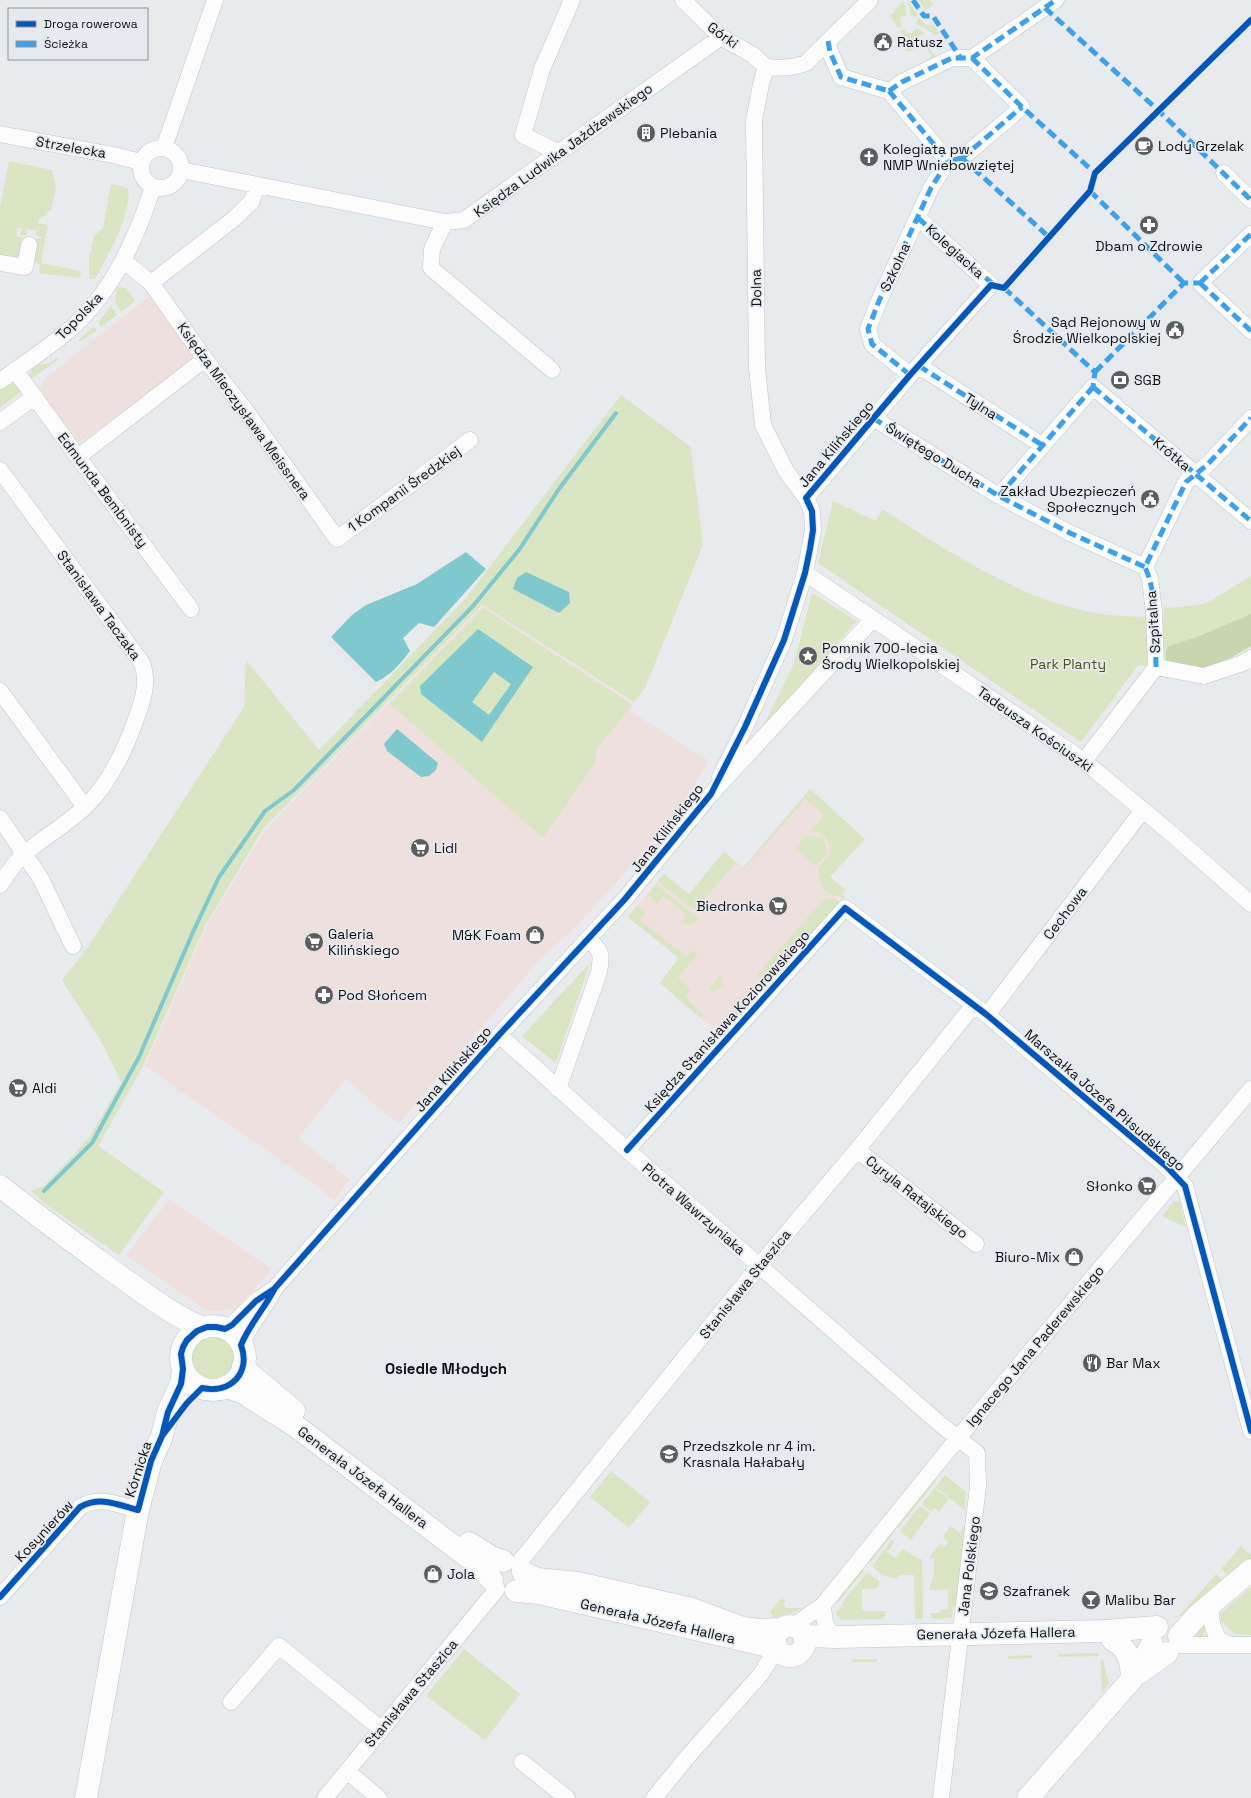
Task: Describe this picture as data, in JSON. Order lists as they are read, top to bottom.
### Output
{
  "streets": {
    "street": [
      "Górki",
      "Strzelecka",
      "Księdza Ludwika Jażdżewskiego",
      "Kolegiacka",
      "Szkolna",
      "Dolna",
      "Topolska",
      "Tylna",
      "Księdza Mieczysława Meissnera",
      "Jana Kilińskiego",
      "Krótka",
      "Świętego Ducha",
      "1 Kompanii Średzkiej",
      "Edmunda Bembnisty",
      "Stanisława Taczaka",
      "Szpitalna",
      "Tadeusza Kościuszki",
      "Cechowa",
      "Księdza Stanisława Koziorowskiego",
      "Marszałka Józefa Piłsudskiego",
      "Cyryla Ratajskiego",
      "Piotra Wawrzyniaka",
      "Stanisława Staszica",
      "Ignacego Jana Paderewskiego",
      "Kórnicka",
      "Generała Józefa Hallera",
      "Kosynierów",
      "Jana Polskiego"
    ]
  },
  "crossings": [
    ["Górki", "Księdza Ludwika Jażdżewskiego"],
    ["Górki", "Dolna"],
    ["Strzelecka", "Księdza Ludwika Jażdżewskiego"],
    ["Strzelecka", "Topolska"],
    ["Księdza Ludwika Jażdżewskiego", "Topolska"],
    ["Kolegiacka", "Szkolna"],
    ["Kolegiacka", "Jana Kilińskiego"],
    ["Szkolna", "Tylna"],
    ["Szkolna", "Jana Kilińskiego"],
    ["Dolna", "Jana Kilińskiego"],
    ["Topolska", "Księdza Mieczysława Meissnera"],
    ["Topolska", "Edmunda Bembnisty"],
    ["Tylna", "Jana Kilińskiego"],
    ["Tylna", "Krótka"],
    ["Księdza Mieczysława Meissnera", "1 Kompanii Średzkiej"],
    ["Jana Kilińskiego", "Świętego Ducha"],
    ["Jana Kilińskiego", "Tadeusza Kościuszki"],
    ["Jana Kilińskiego", "Piotra Wawrzyniaka"],
    ["Jana Kilińskiego", "Kórnicka"],
    ["Jana Kilińskiego", "Generała Józefa Hallera"],
    ["Świętego Ducha", "Szpitalna"],
    ["Szpitalna", "Tadeusza Kościuszki"],
    ["Tadeusza Kościuszki", "Cechowa"],
    ["Cechowa", "Marszałka Józefa Piłsudskiego"],
    ["Księdza Stanisława Koziorowskiego", "Marszałka Józefa Piłsudskiego"],
    ["Księdza Stanisława Koziorowskiego", "Piotra Wawrzyniaka"],
    ["Marszałka Józefa Piłsudskiego", "Stanisława Staszica"],
    ["Marszałka Józefa Piłsudskiego", "Ignacego Jana Paderewskiego"],
    ["Cyryla Ratajskiego", "Stanisława Staszica"],
    ["Piotra Wawrzyniaka", "Stanisława Staszica"],
    ["Piotra Wawrzyniaka", "Ignacego Jana Paderewskiego"],
    ["Piotra Wawrzyniaka", "Jana Polskiego"],
    ["Stanisława Staszica", "Generała Józefa Hallera"],
    ["Ignacego Jana Paderewskiego", "Generała Józefa Hallera"],
    ["Ignacego Jana Paderewskiego", "Jana Polskiego"],
    ["Kórnicka", "Generała Józefa Hallera"],
    ["Kórnicka", "Kosynierów"],
    ["Generała Józefa Hallera", "Jana Polskiego"]
  ],
  "districts": ["Osiedle Młodych"],
  "parks": ["Park Planty"],
  "places": {
    "public building": ["Ratusz", "Sąd Rejonowy w Środzie Wielkopolskiej", "Zakład Ubezpieczeń Społecznych"],
    "building": ["Plebania"],
    "cafe": ["Lody Grzelak"],
    "church": ["Kolegiata pw. NMP Wniebowziętej"],
    "pharmacy": ["Dbam o Zdrowie", "Pod Słońcem"],
    "bank": ["SGB"],
    "place": ["Pomnik 700-lecia Środy Wielkopolskiej"],
    "supermarket": [
      "Lidl",
      "Biedronka",
      "Galeria Kilińskiego",
      "Aldi",
      "Słonko"
    ],
    "shop": ["M&K Foam", "Biuro-Mix", "Jola"],
    "restaurant": ["Bar Max"],
    "school or university": ["Przedszkole nr 4 im. Krasnala Hałabały", "Szafranek"],
    "bar": ["Malibu Bar"]
  },
  "legend": ["Droga rowerowa", "Ścieżka"]
}
